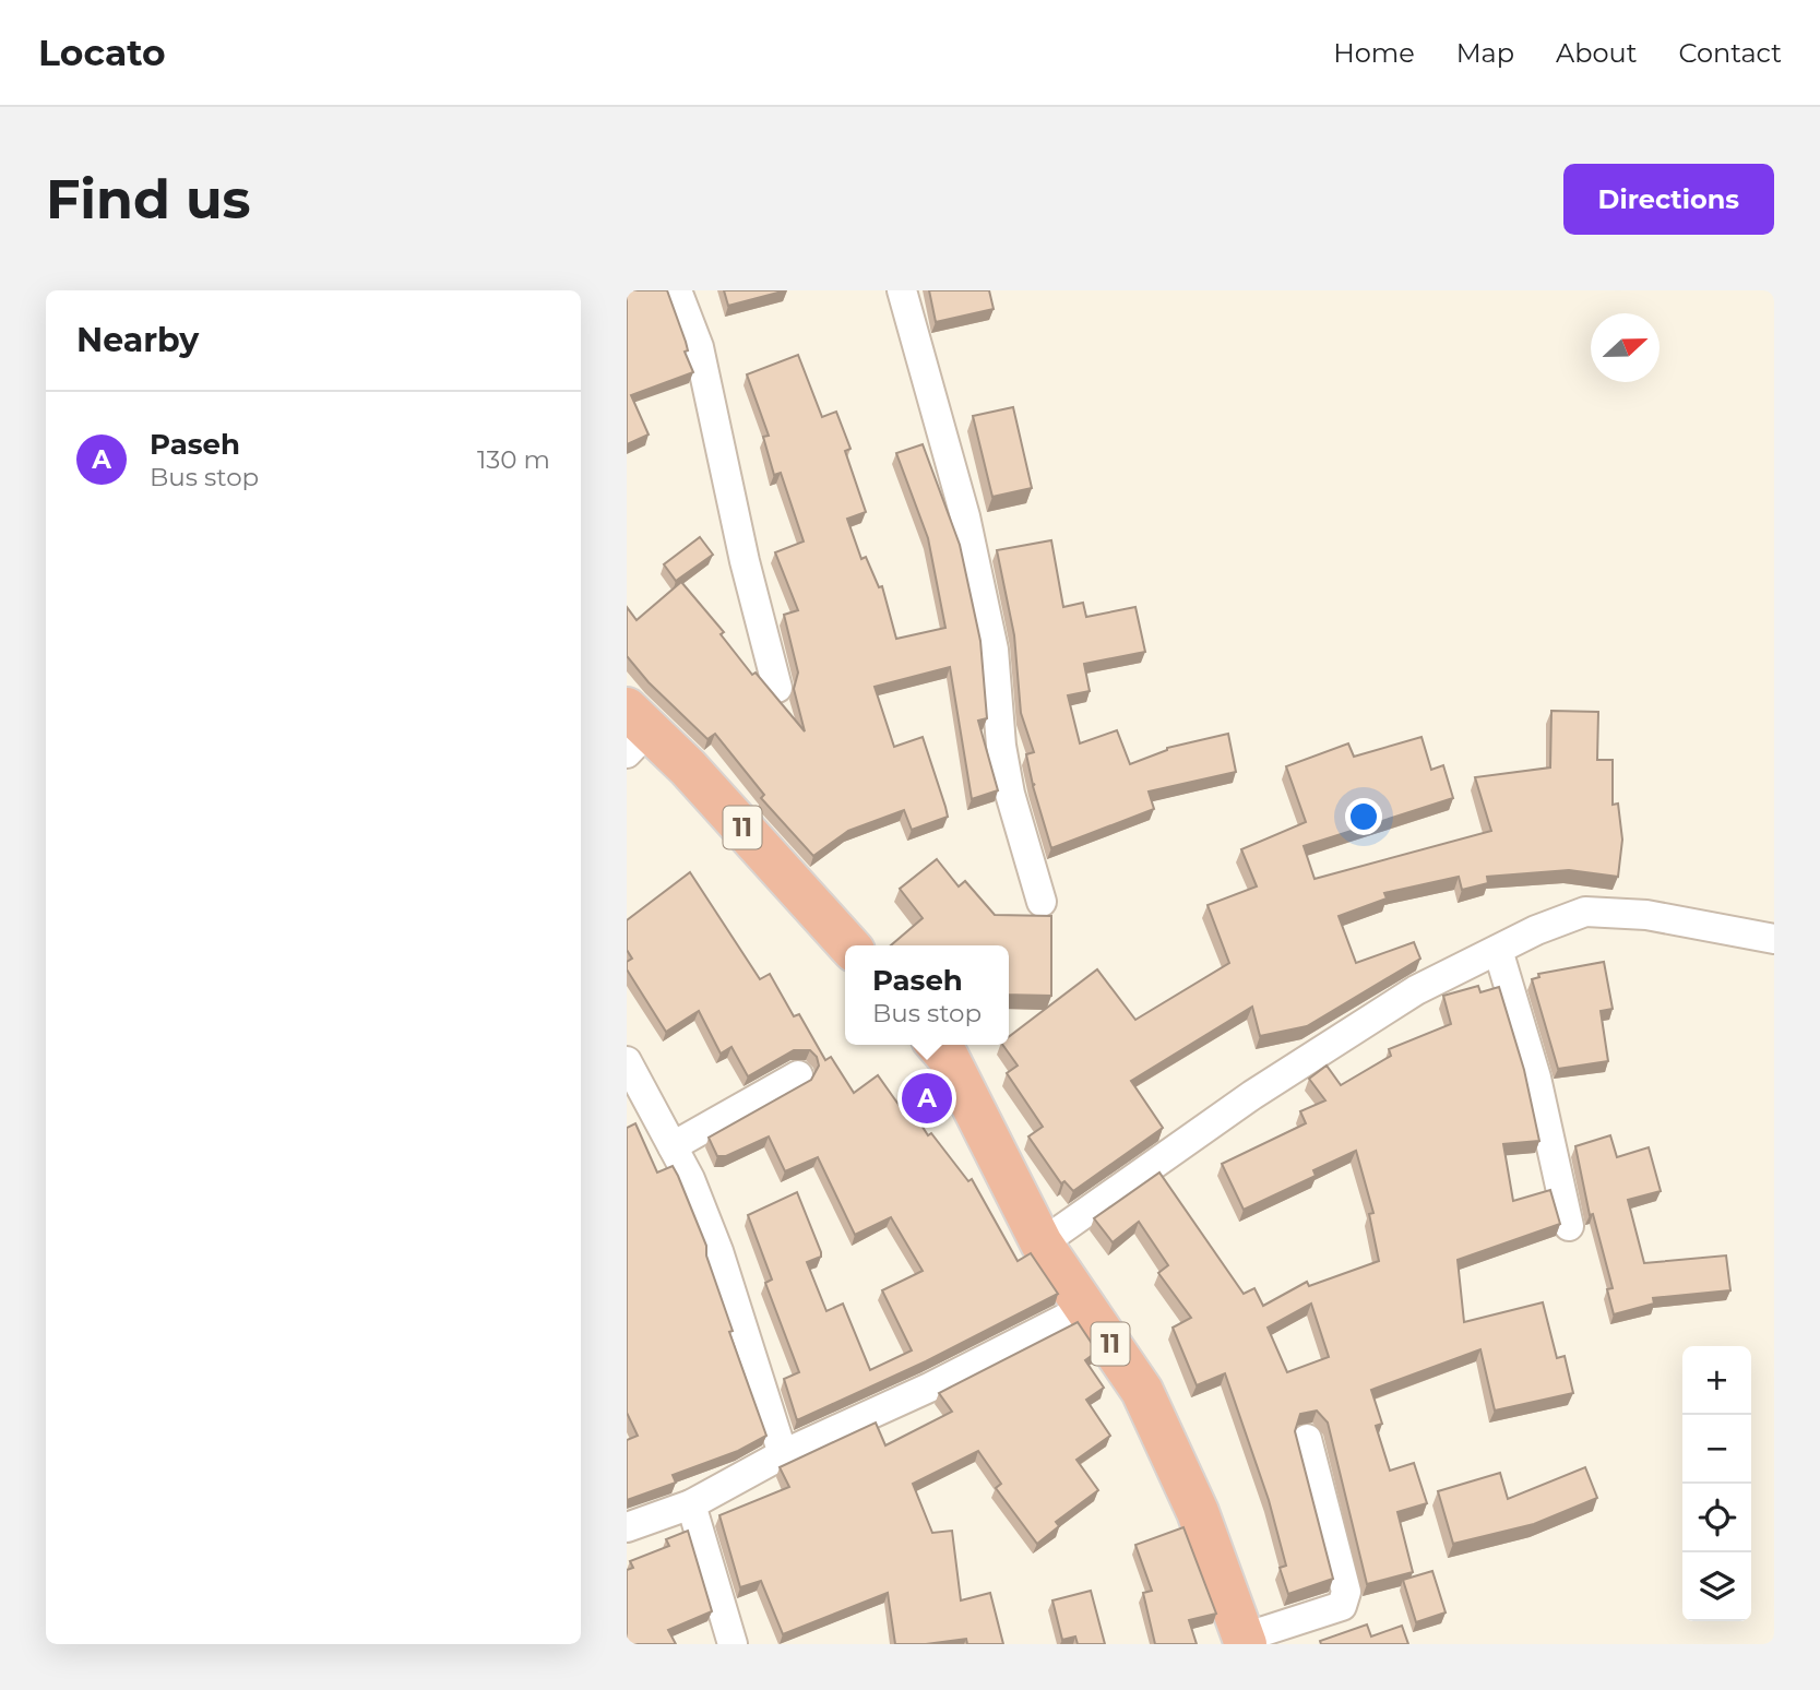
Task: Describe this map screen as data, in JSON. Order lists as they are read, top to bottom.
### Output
{
  "streets": {
    "highway": ["11"]
  },
  "north": "right",
  "page": {
    "header": "Locato",
    "nav": [
      "Home",
      "Map",
      "About",
      "Contact"
    ],
    "buttons": "Directions",
    "title": "Find us",
    "heading": "Nearby",
    "list": [
      {
        "mark": "A",
        "name": "Paseh",
        "note": "Bus stop",
        "value": "130 m"
      }
    ],
    "popup": ["Paseh", "Bus stop"],
    "pins": "A",
    "map_buttons": ["+", "−"]
  }
}
